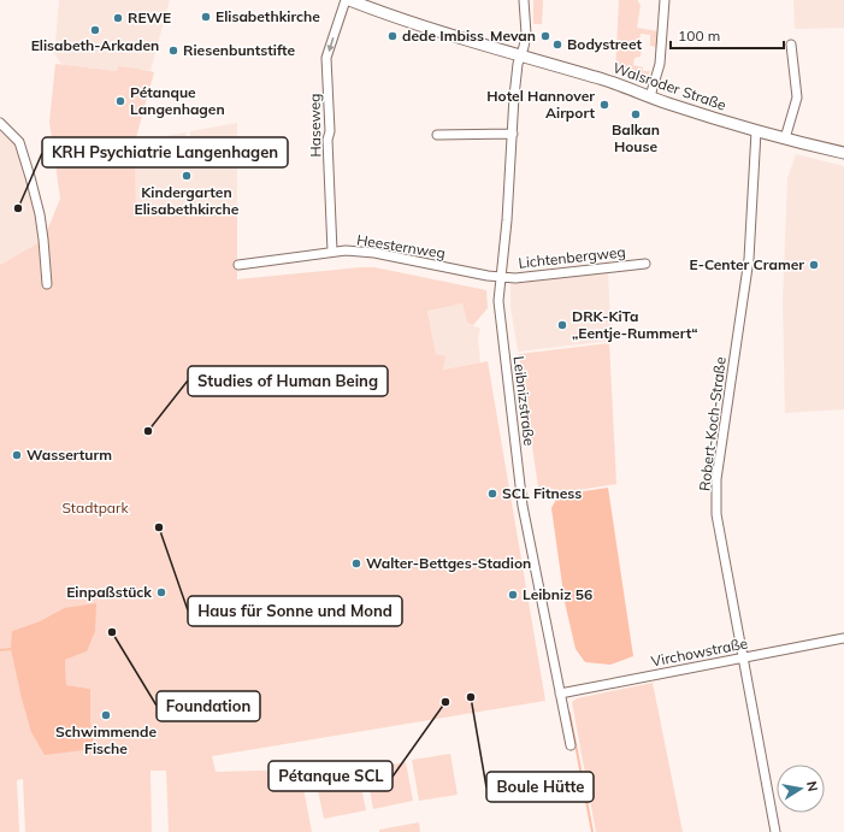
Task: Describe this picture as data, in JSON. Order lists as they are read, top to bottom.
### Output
{
  "streets": {
    "street": [
      "Walsroder Straße",
      "Haseweg",
      "Heesternweg",
      "Lichtenbergweg",
      "Leibnizstraße",
      "Robert-Koch-Straße",
      "Virchowstraße"
    ]
  },
  "crossings": [
    ["Walsroder Straße", "Leibnizstraße"],
    ["Walsroder Straße", "Robert-Koch-Straße"],
    ["Haseweg", "Heesternweg"],
    ["Heesternweg", "Lichtenbergweg"],
    ["Heesternweg", "Leibnizstraße"],
    ["Lichtenbergweg", "Leibnizstraße"],
    ["Leibnizstraße", "Virchowstraße"],
    ["Robert-Koch-Straße", "Virchowstraße"]
  ],
  "one_way": ["Haseweg"],
  "parks": ["Stadtpark"],
  "places": [
    "Elisabethkirche",
    "REWE",
    "Elisabeth-Arkaden",
    "dede Imbiss",
    "Mevan",
    "Bodystreet",
    "Riesenbuntstifte",
    "Pétanque Langenhagen",
    "Hotel Hannover Airport",
    "Balkan House",
    "Kindergarten Elisabethkirche",
    "KRH Psychiatrie Langenhagen",
    "E-Center Cramer",
    "DRK-KiTa „Eentje-Rummert“",
    "Studies of Human Being",
    "Wasserturm",
    "SCL Fitness",
    "Haus für Sonne und Mond",
    "Walter-Bettges-Stadion",
    "Einpaßstück",
    "Leibniz 56",
    "Foundation",
    "Boule Hütte",
    "Pétanque SCL",
    "Schwimmende Fische"
  ],
  "scale_bar": "100 m",
  "north": "right"
}
